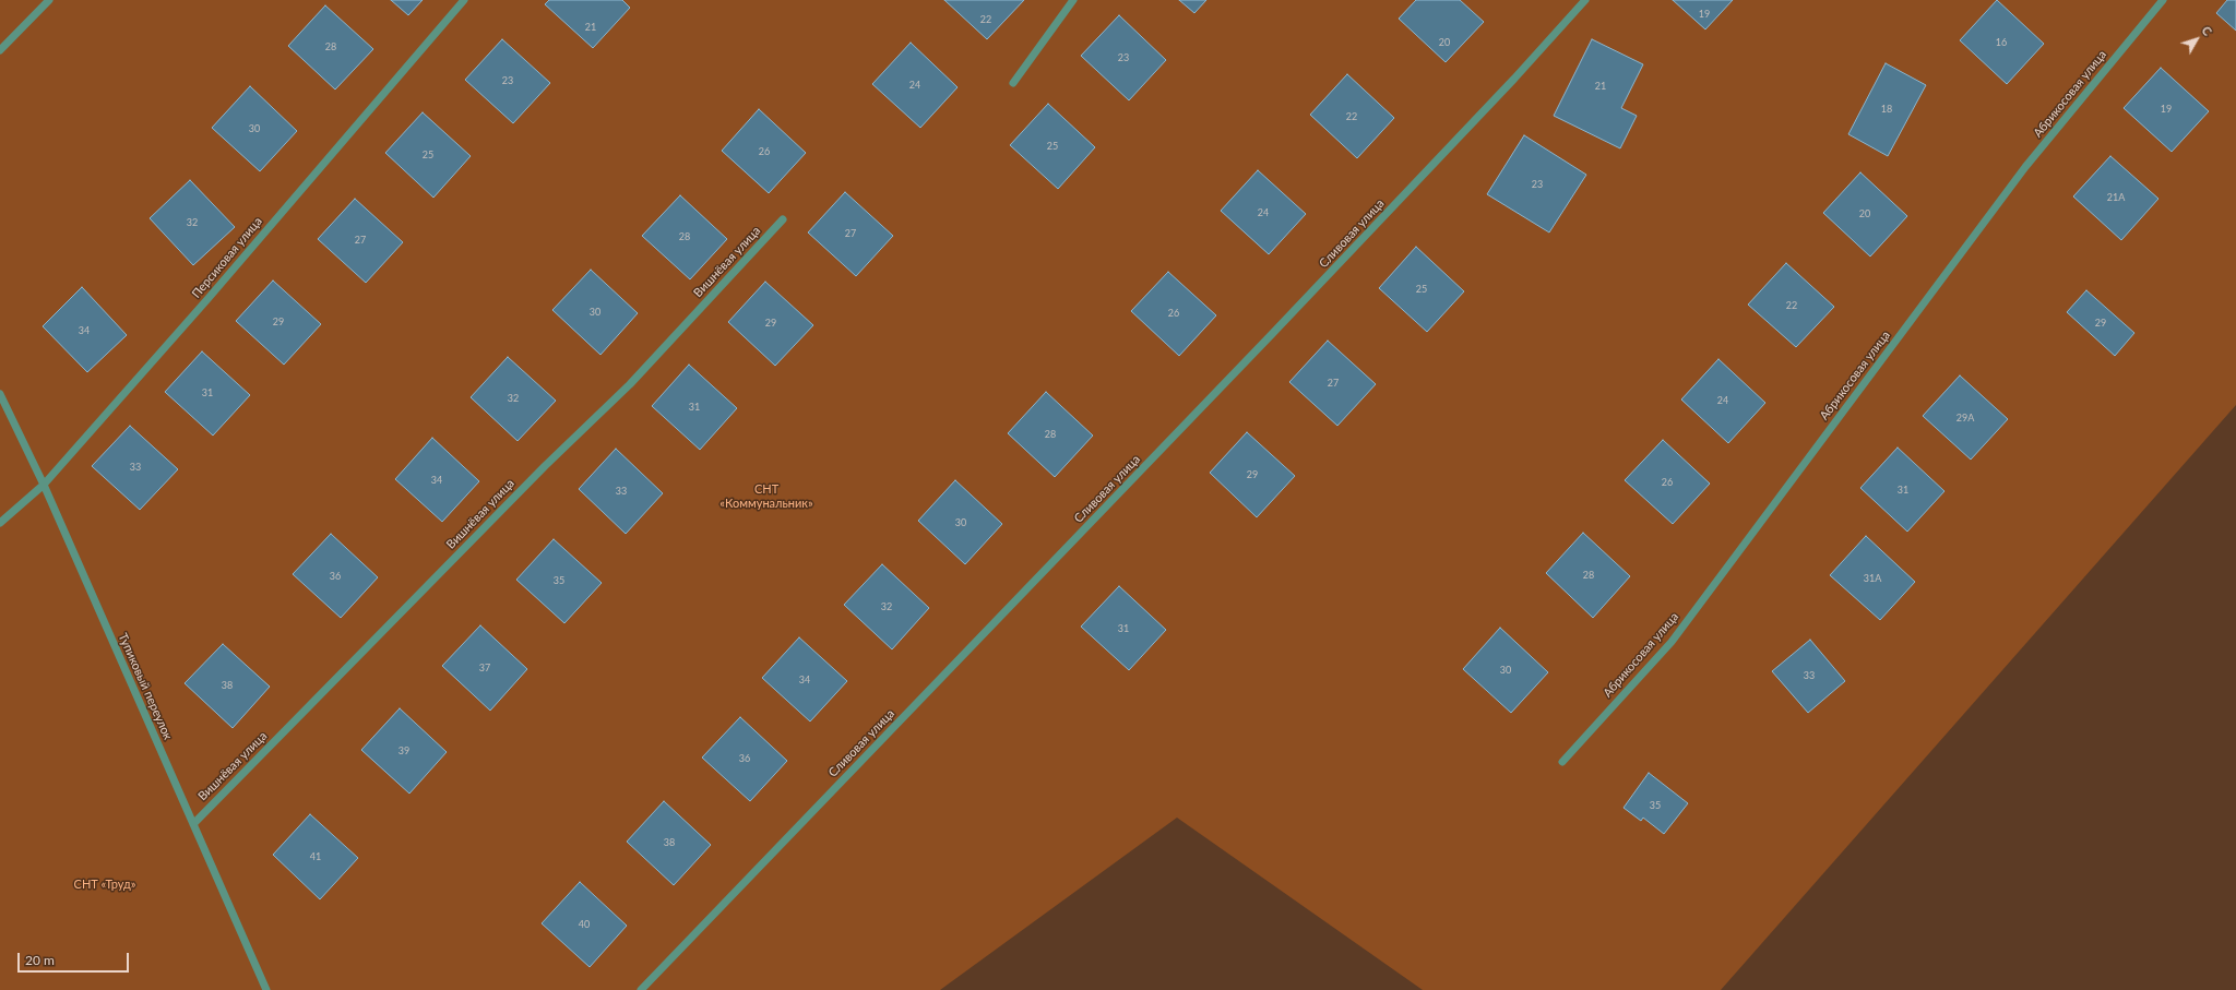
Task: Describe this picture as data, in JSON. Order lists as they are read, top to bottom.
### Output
{
  "streets": {
    "street": [
      "Абрикосовая улица",
      "Сливовая улица",
      "Персиковая улица",
      "Вишнёвая улица",
      "Тупиковый переулок"
    ]
  },
  "crossings": [
    ["Персиковая улица", "Тупиковый переулок"],
    ["Вишнёвая улица", "Тупиковый переулок"]
  ],
  "parks": ["СНТ «Коммунальник»", "СНТ «Труд»"],
  "house_numbers": [
    "19",
    "22",
    "21",
    "20",
    "16",
    "28",
    "23",
    "23",
    "24",
    "21",
    "18",
    "19",
    "22",
    "30",
    "25",
    "26",
    "25",
    "23",
    "21А",
    "24",
    "20",
    "32",
    "27",
    "28",
    "27",
    "25",
    "22",
    "30",
    "26",
    "29",
    "29",
    "29",
    "34",
    "27",
    "31",
    "32",
    "24",
    "31",
    "29А",
    "28",
    "33",
    "29",
    "34",
    "26",
    "31",
    "33",
    "30",
    "28",
    "36",
    "31А",
    "35",
    "32",
    "31",
    "37",
    "30",
    "33",
    "34",
    "38",
    "39",
    "36",
    "35",
    "38",
    "41",
    "40"
  ],
  "scale_bar": "20 m",
  "north": "top right"
}
